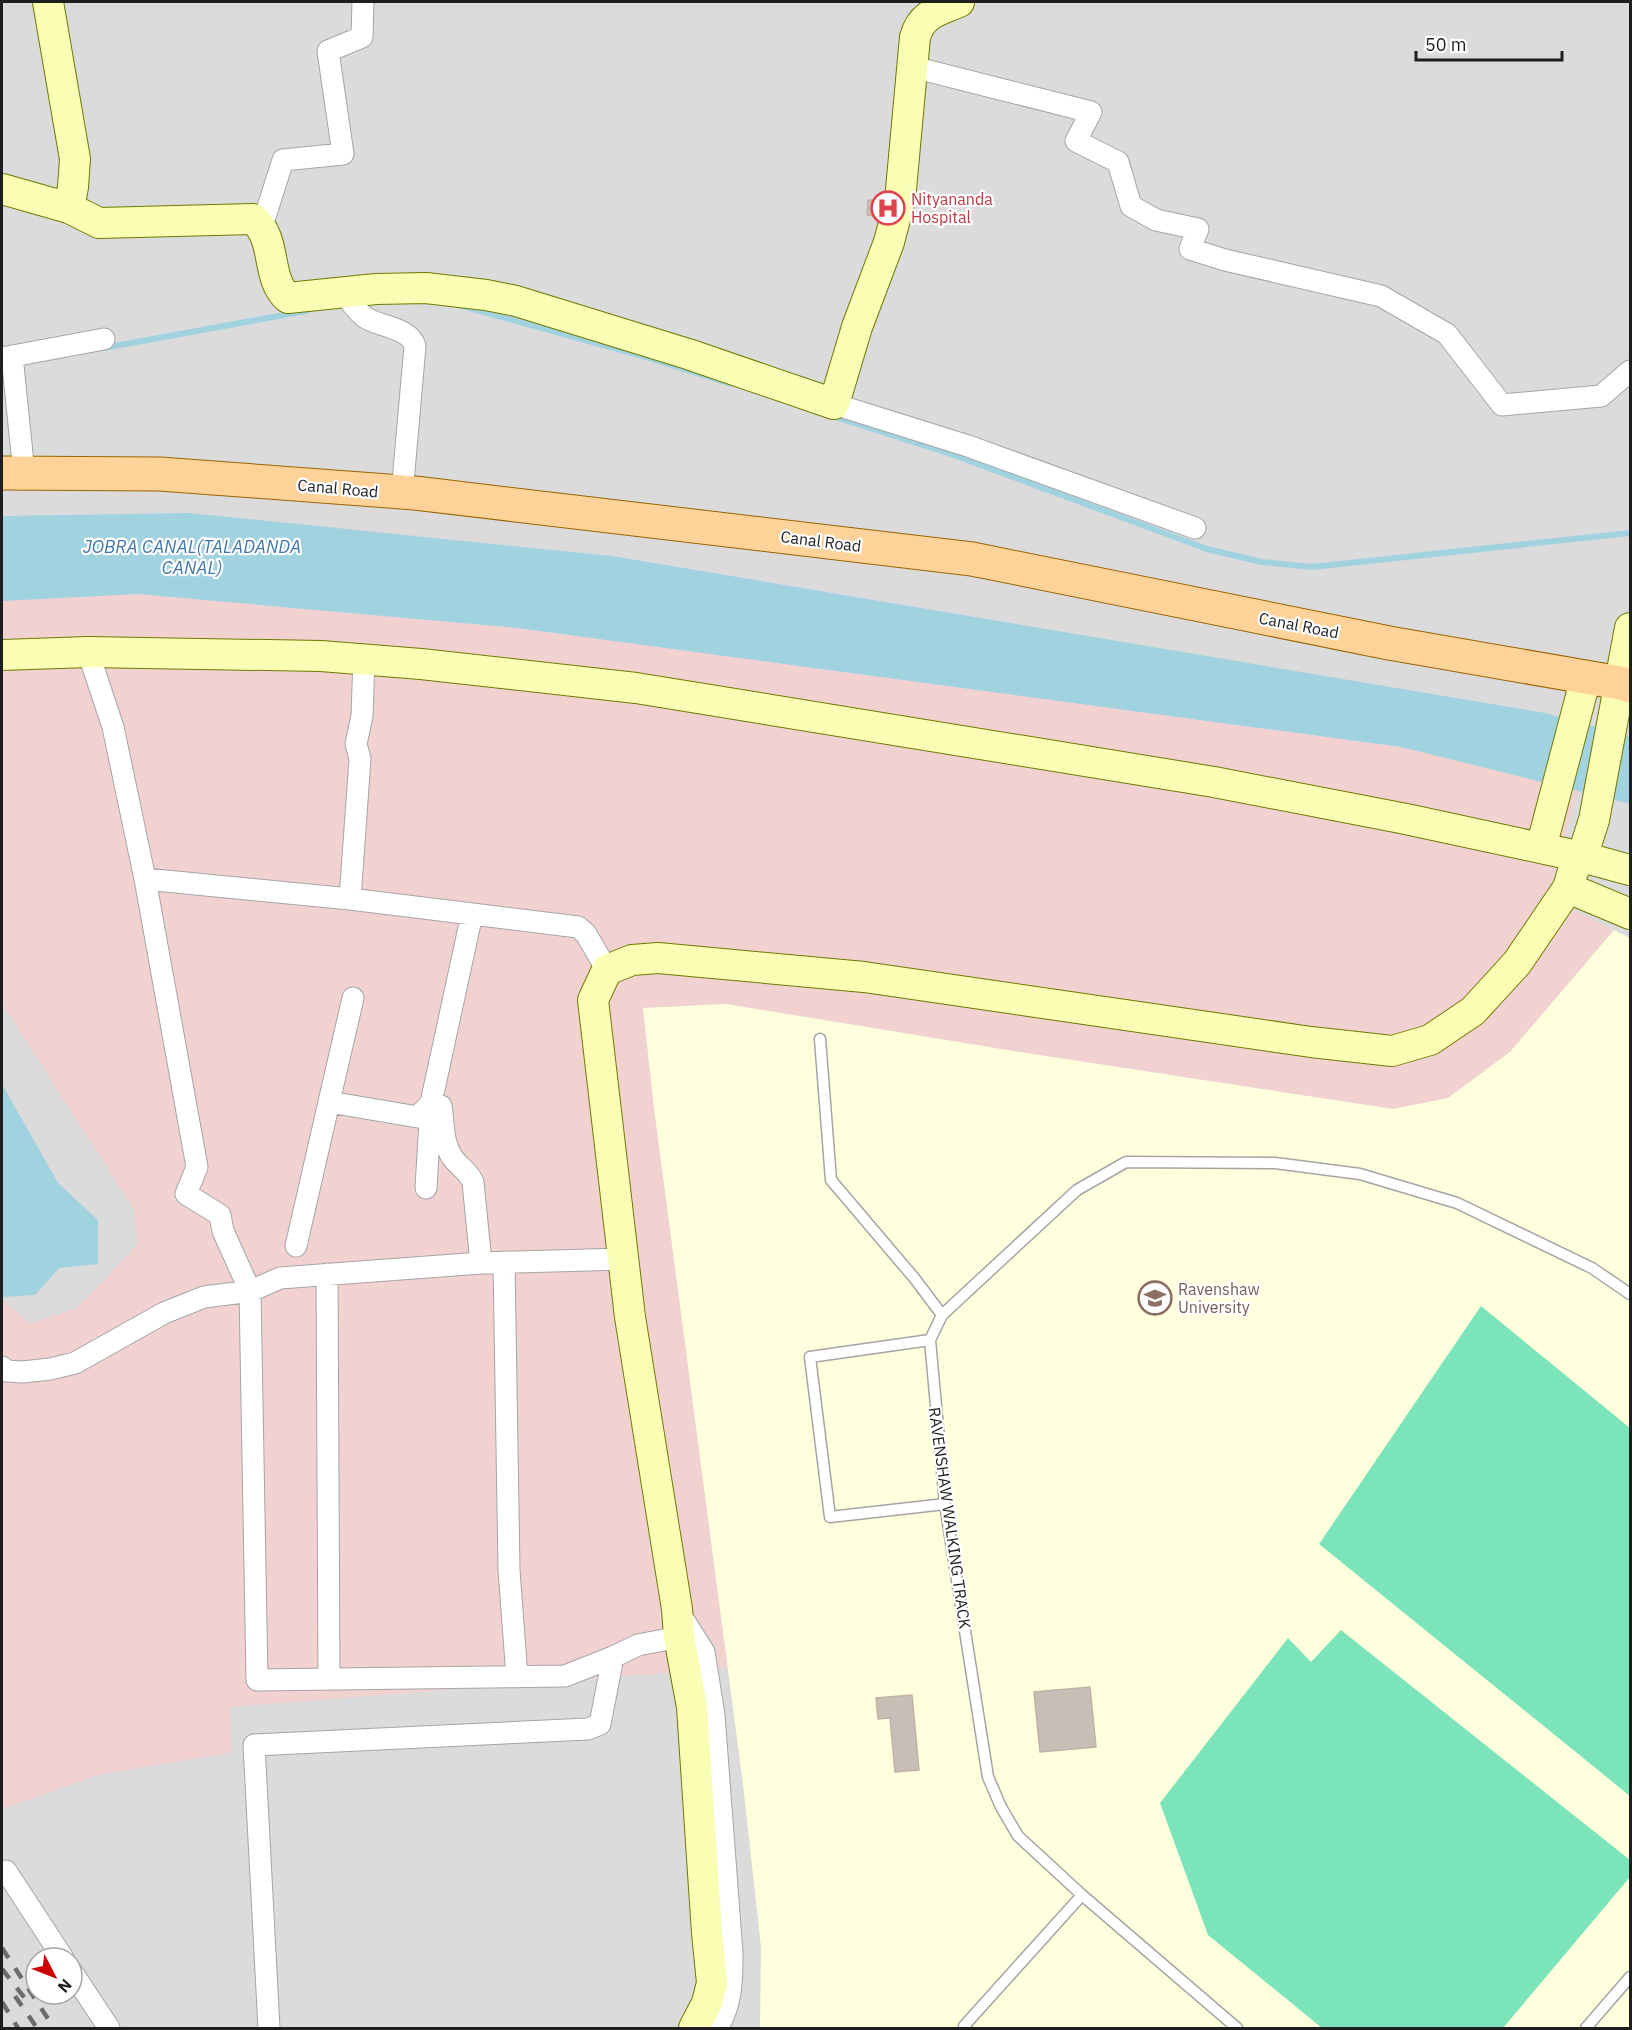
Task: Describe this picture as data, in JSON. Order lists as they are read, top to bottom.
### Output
{
  "streets": {
    "main road": ["Canal Road"],
    "lane": ["RAVENSHAW WALKING TRACK"]
  },
  "water": ["JOBRA CANAL(TALADANDA CANAL)"],
  "places": {
    "hospital": ["Nityananda Hospital"],
    "school or university": ["Ravenshaw University"]
  },
  "scale_bar": "50 m",
  "north": "bottom right"
}
